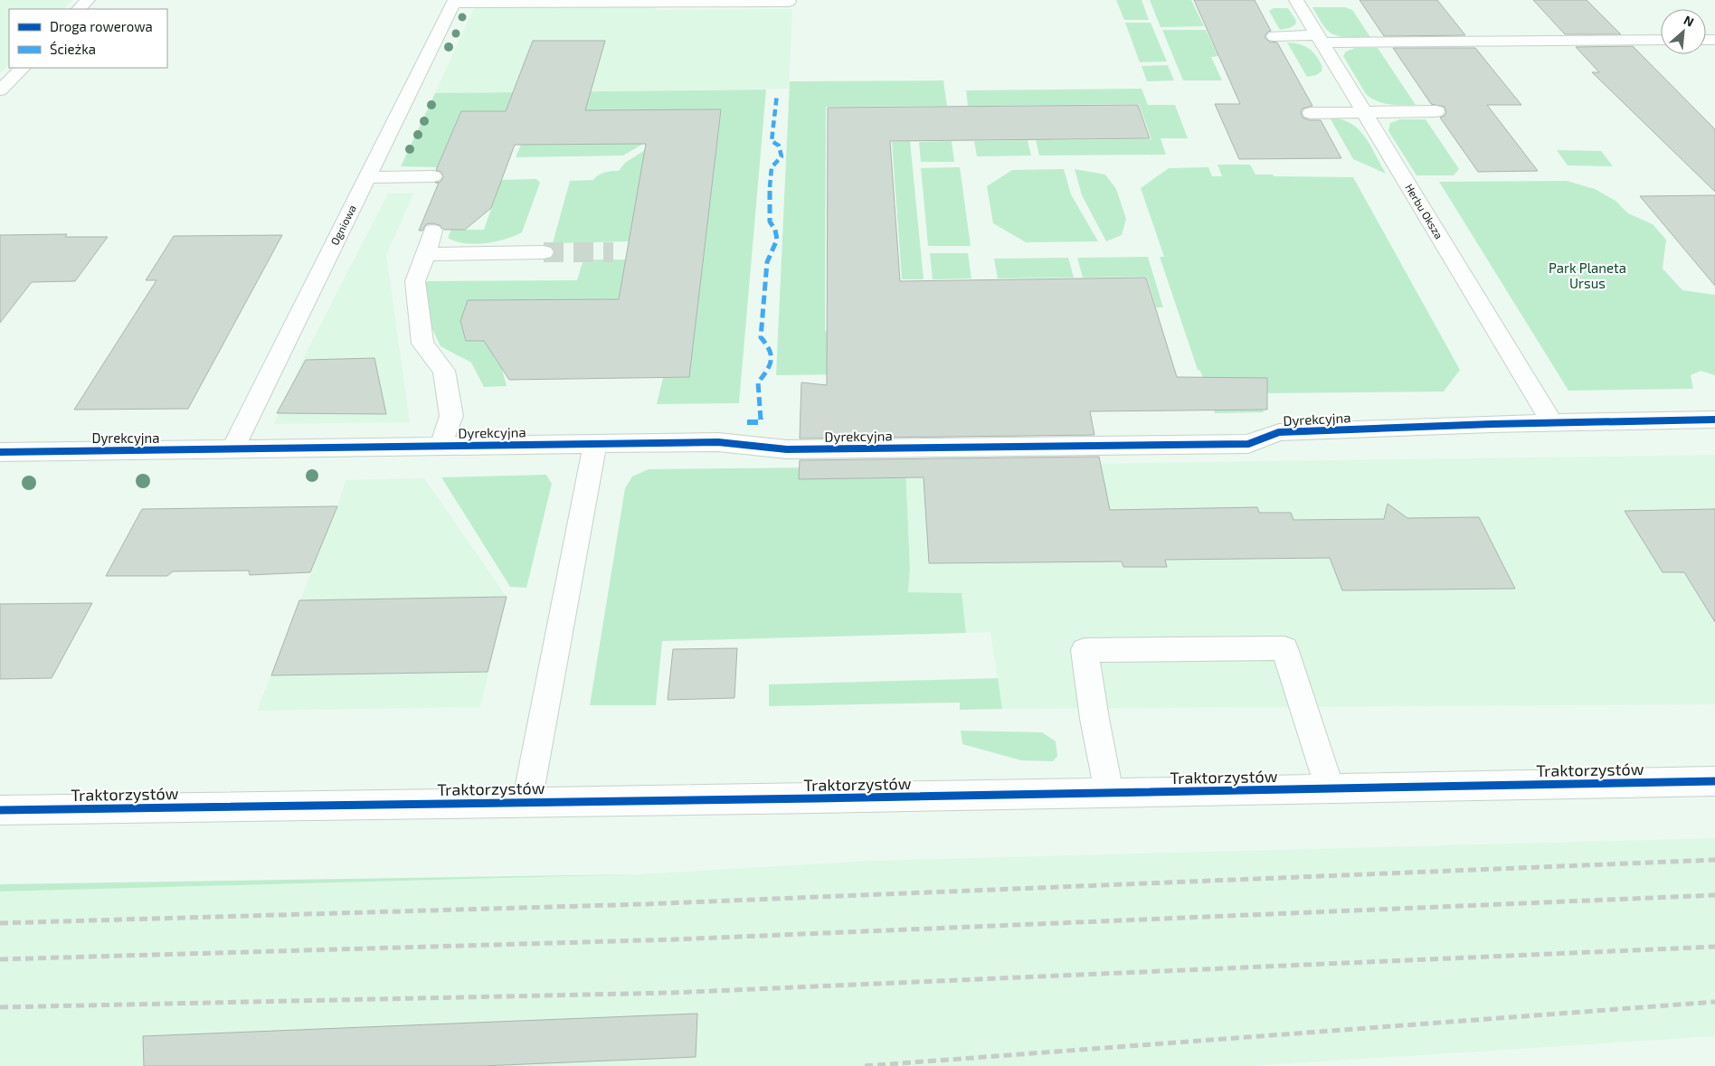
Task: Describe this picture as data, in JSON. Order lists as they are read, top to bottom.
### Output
{
  "streets": {
    "street": [
      "Herbu Oksza",
      "Ogniowa",
      "Dyrekcyjna",
      "Traktorzystów"
    ]
  },
  "crossings": [
    ["Herbu Oksza", "Dyrekcyjna"],
    ["Ogniowa", "Dyrekcyjna"]
  ],
  "parks": ["Park Planeta Ursus"],
  "legend": ["Droga rowerowa", "Ścieżka"],
  "north": "top right"
}
